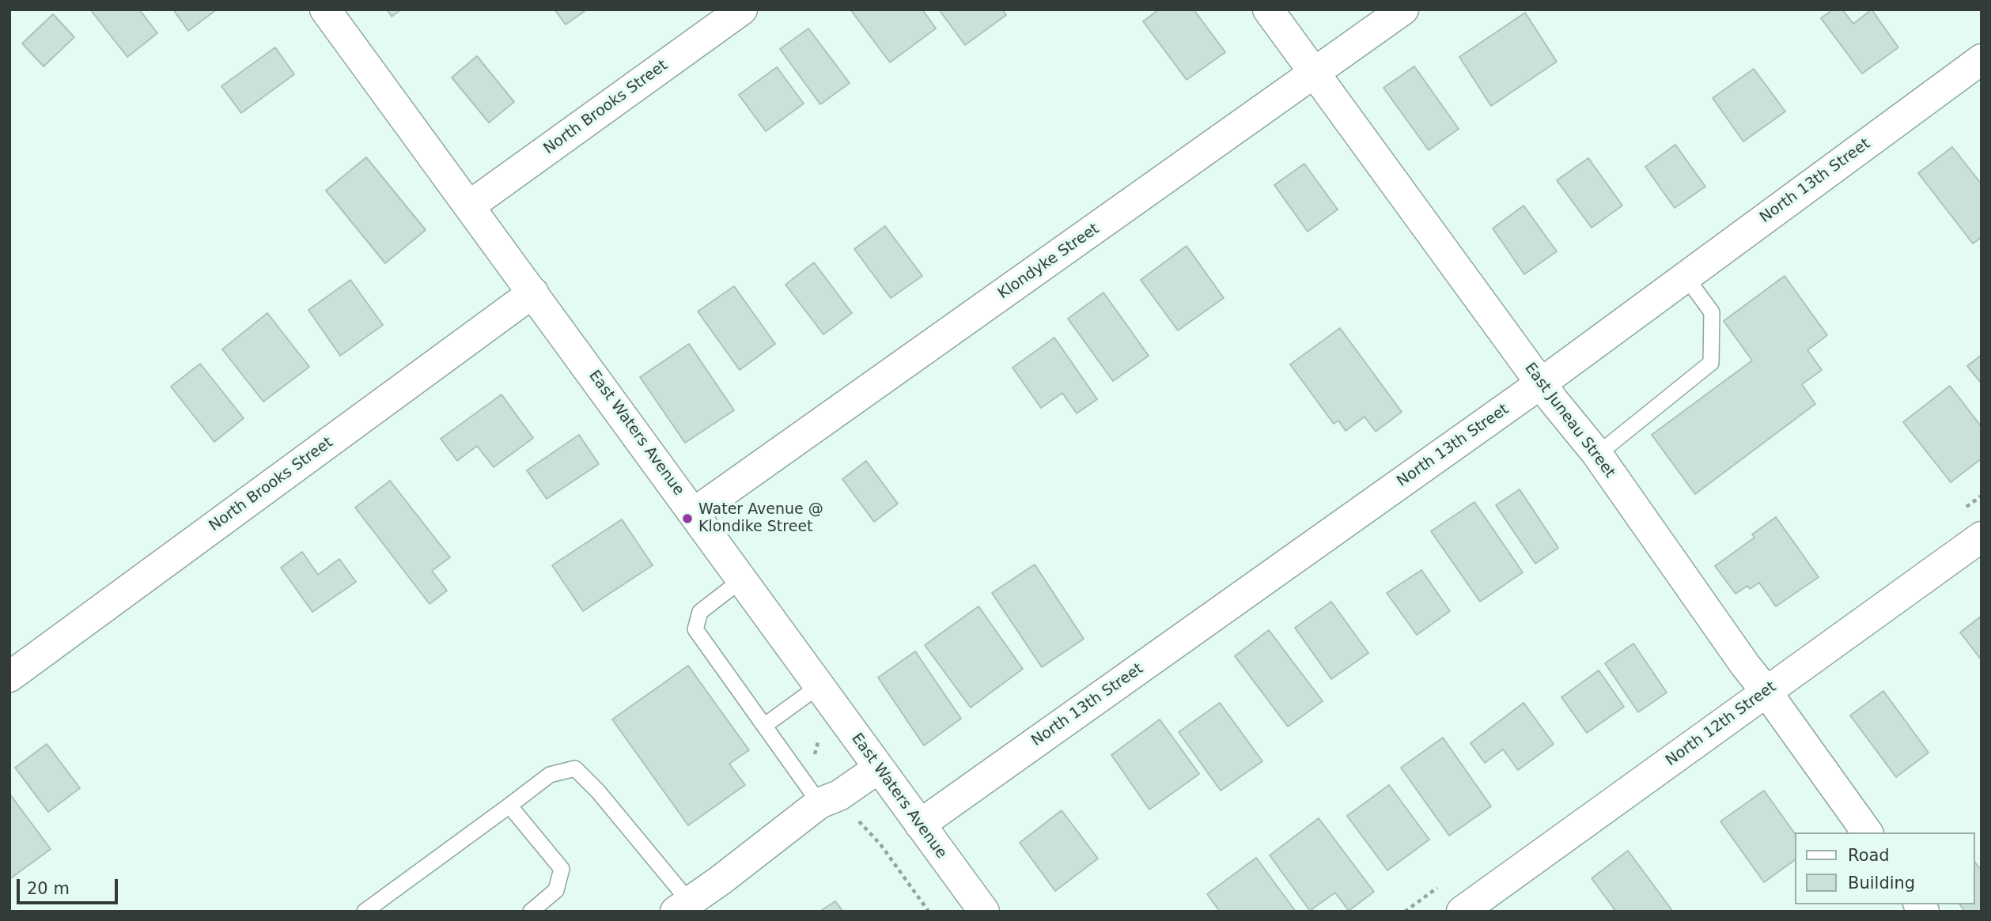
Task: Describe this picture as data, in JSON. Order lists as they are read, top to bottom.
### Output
{
  "streets": {
    "street": [
      "North Brooks Street",
      "North 13th Street",
      "Klondyke Street",
      "East Juneau Street",
      "East Waters Avenue",
      "North 12th Street"
    ]
  },
  "crossings": [
    ["North Brooks Street", "East Waters Avenue"],
    ["North 13th Street", "East Juneau Street"],
    ["North 13th Street", "East Waters Avenue"],
    ["Klondyke Street", "East Juneau Street"],
    ["Klondyke Street", "East Waters Avenue"],
    ["East Juneau Street", "North 12th Street"]
  ],
  "places": ["Water Avenue @ Klondike Street"],
  "legend": ["Road", "Building"],
  "scale_bar": "20 m"
}
